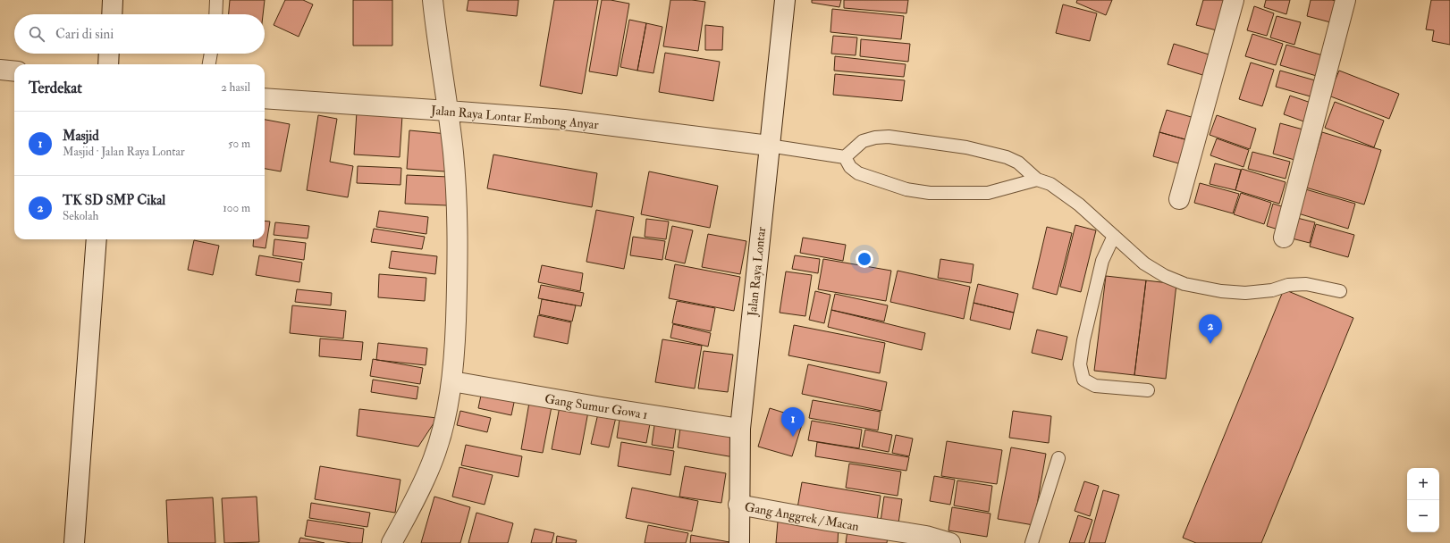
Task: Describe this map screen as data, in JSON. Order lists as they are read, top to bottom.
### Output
{
  "streets": {
    "street": [
      "Jalan Raya Lontar Embong Anyar",
      "Jalan Raya Lontar",
      "Gang Sumur Gowa 1",
      "Gang Anggrek / Macan"
    ]
  },
  "crossings": [
    ["Jalan Raya Lontar Embong Anyar", "Jalan Raya Lontar"],
    ["Jalan Raya Lontar", "Gang Sumur Gowa 1"],
    ["Jalan Raya Lontar", "Gang Anggrek / Macan"]
  ],
  "page": {
    "search": "Cari di sini",
    "heading": ["Terdekat", "2 hasil"],
    "list": [
      {
        "mark": "1",
        "name": "Masjid",
        "note": "Masjid · Jalan Raya Lontar",
        "value": "50 m"
      },
      {
        "mark": "2",
        "name": "TK SD SMP Cikal",
        "note": "Sekolah",
        "value": "100 m"
      }
    ],
    "pins": ["2", "1"],
    "map_buttons": ["+", "−"]
  }
}
